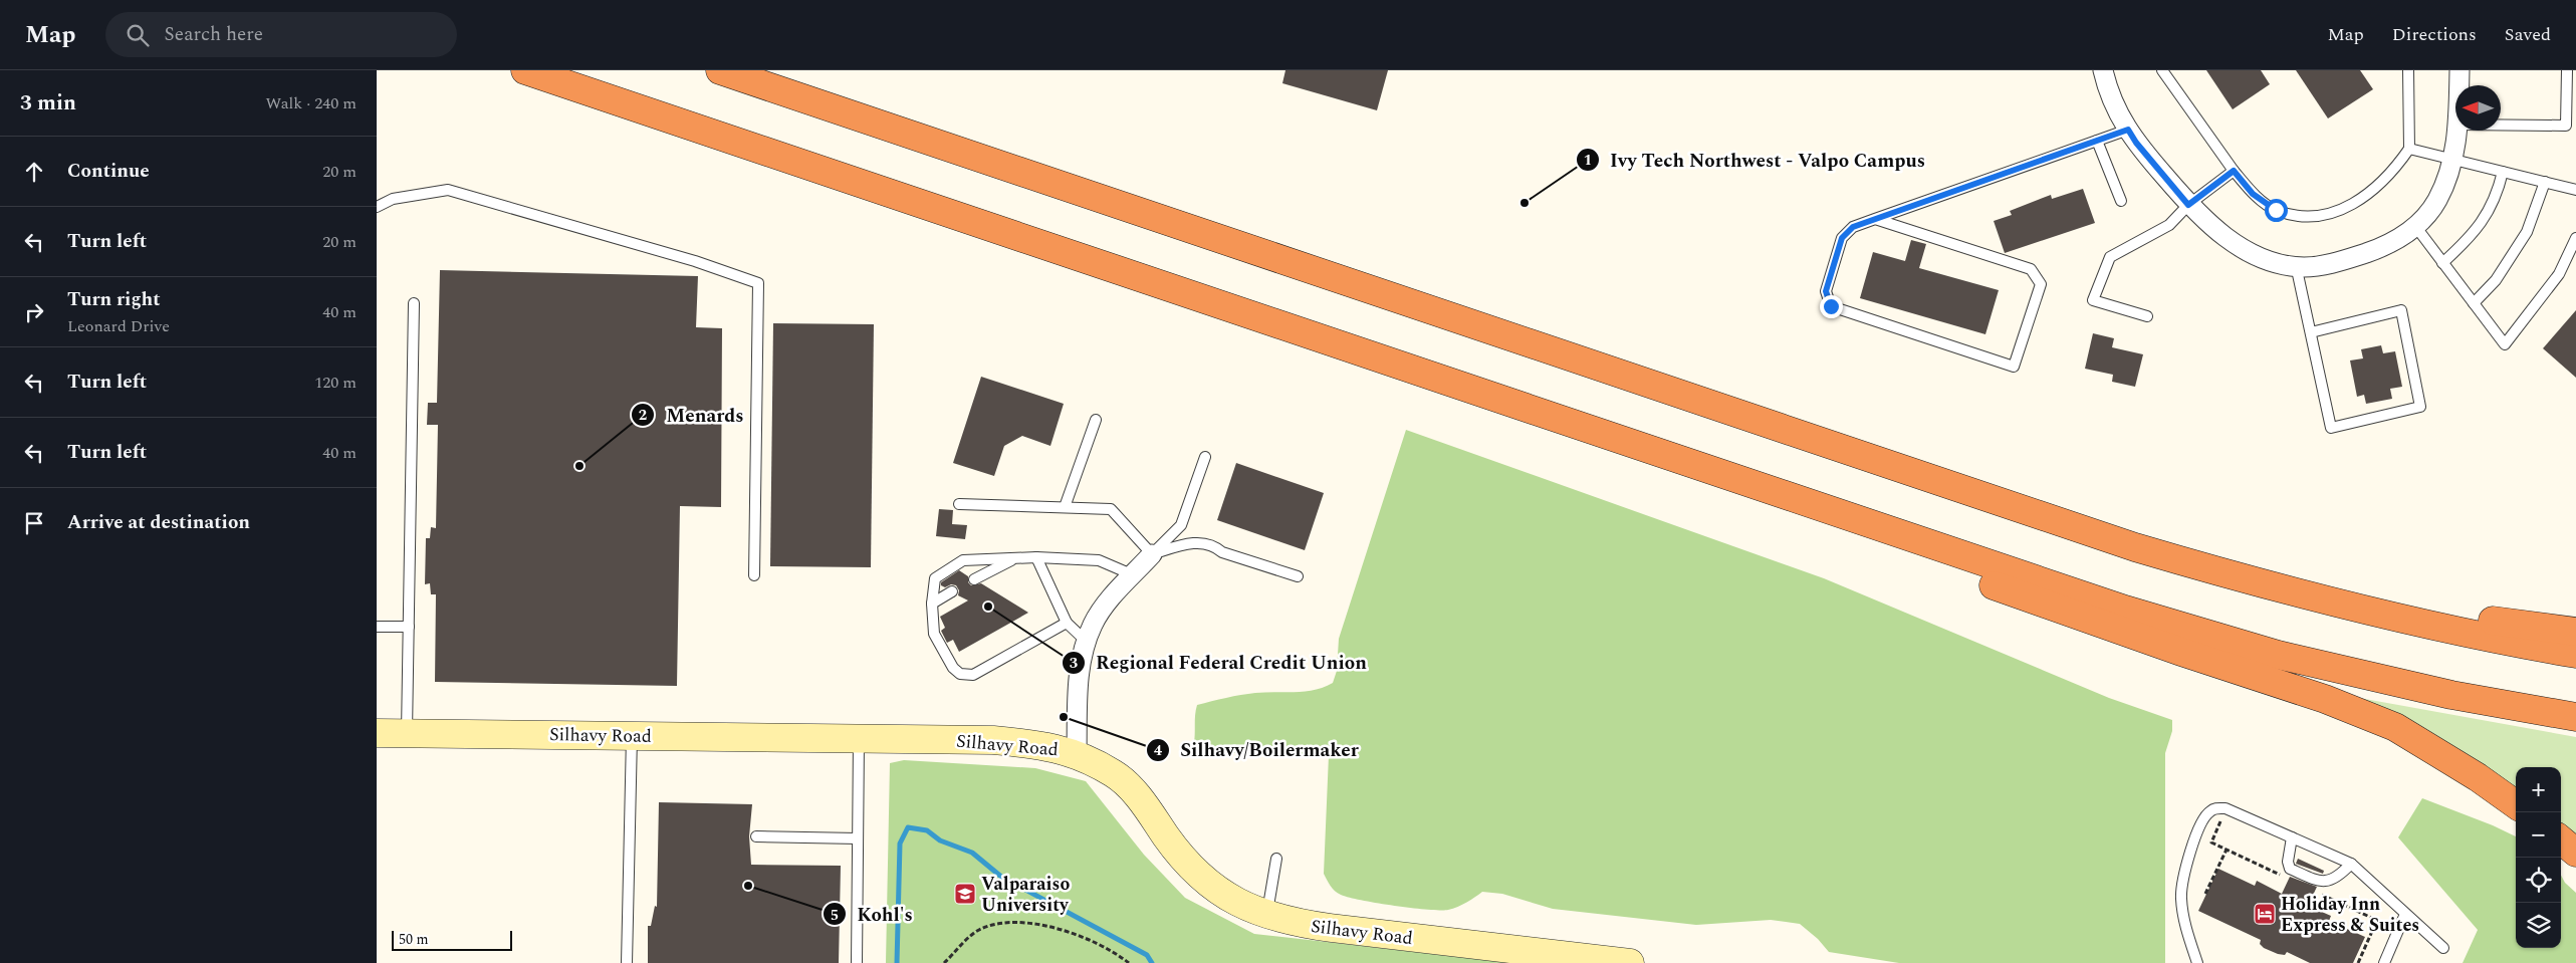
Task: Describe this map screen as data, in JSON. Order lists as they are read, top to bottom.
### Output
{
  "streets": {
    "street": ["Silhavy Road"]
  },
  "places": {
    "other": [
      "Ivy Tech Northwest - Valpo Campus",
      "Menards",
      "Regional Federal Credit Union",
      "Silhavy/Boilermaker",
      "Kohl's"
    ],
    "school or university": ["Valparaiso University"],
    "hotel": ["Holiday Inn Express & Suites"]
  },
  "scale_bar": "50 m",
  "north": "left",
  "page": {
    "header": "Map",
    "search": "Search here",
    "nav": ["Map", "Directions", "Saved"],
    "heading": ["3 min", "Walk · 240 m"],
    "list": [
      ["Continue", "20 m"],
      ["Turn left", "20 m"],
      ["Turn right", "Leonard Drive", "40 m"],
      ["Turn left", "120 m"],
      ["Turn left", "40 m"],
      "Arrive at destination"
    ],
    "map_buttons": ["+", "−"],
    "scale": "50 m"
  }
}
